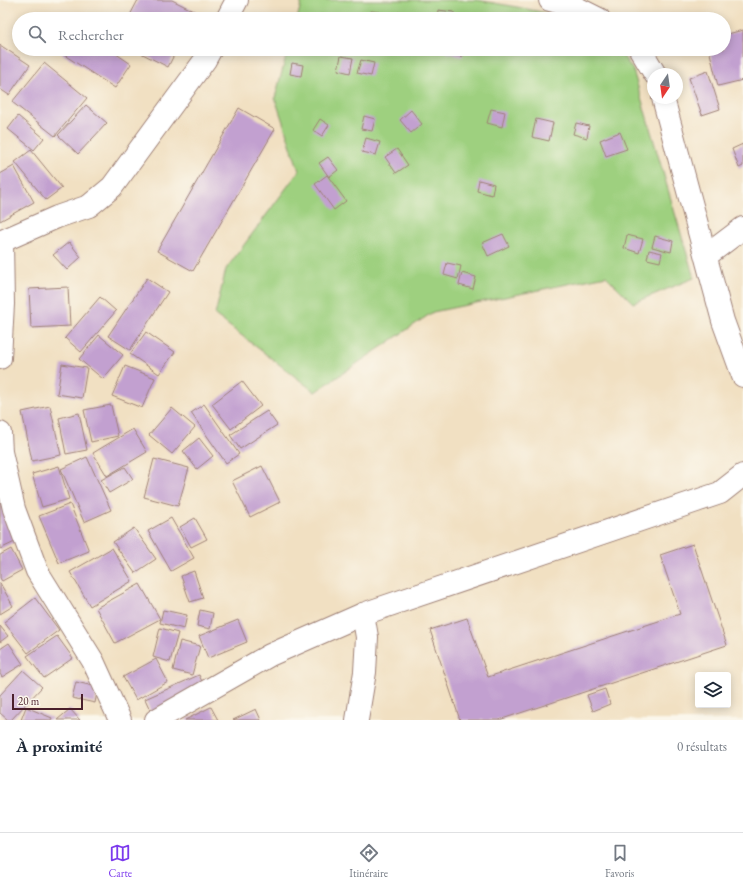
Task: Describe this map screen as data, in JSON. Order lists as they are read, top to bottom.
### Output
{
  "scale_bar": "20 m",
  "north": "bottom",
  "page": {
    "search": "Rechercher",
    "scale": "20 m",
    "heading": ["À proximité", "0 résultats"],
    "nav": ["Carte", "Itinéraire", "Favoris"]
  }
}
